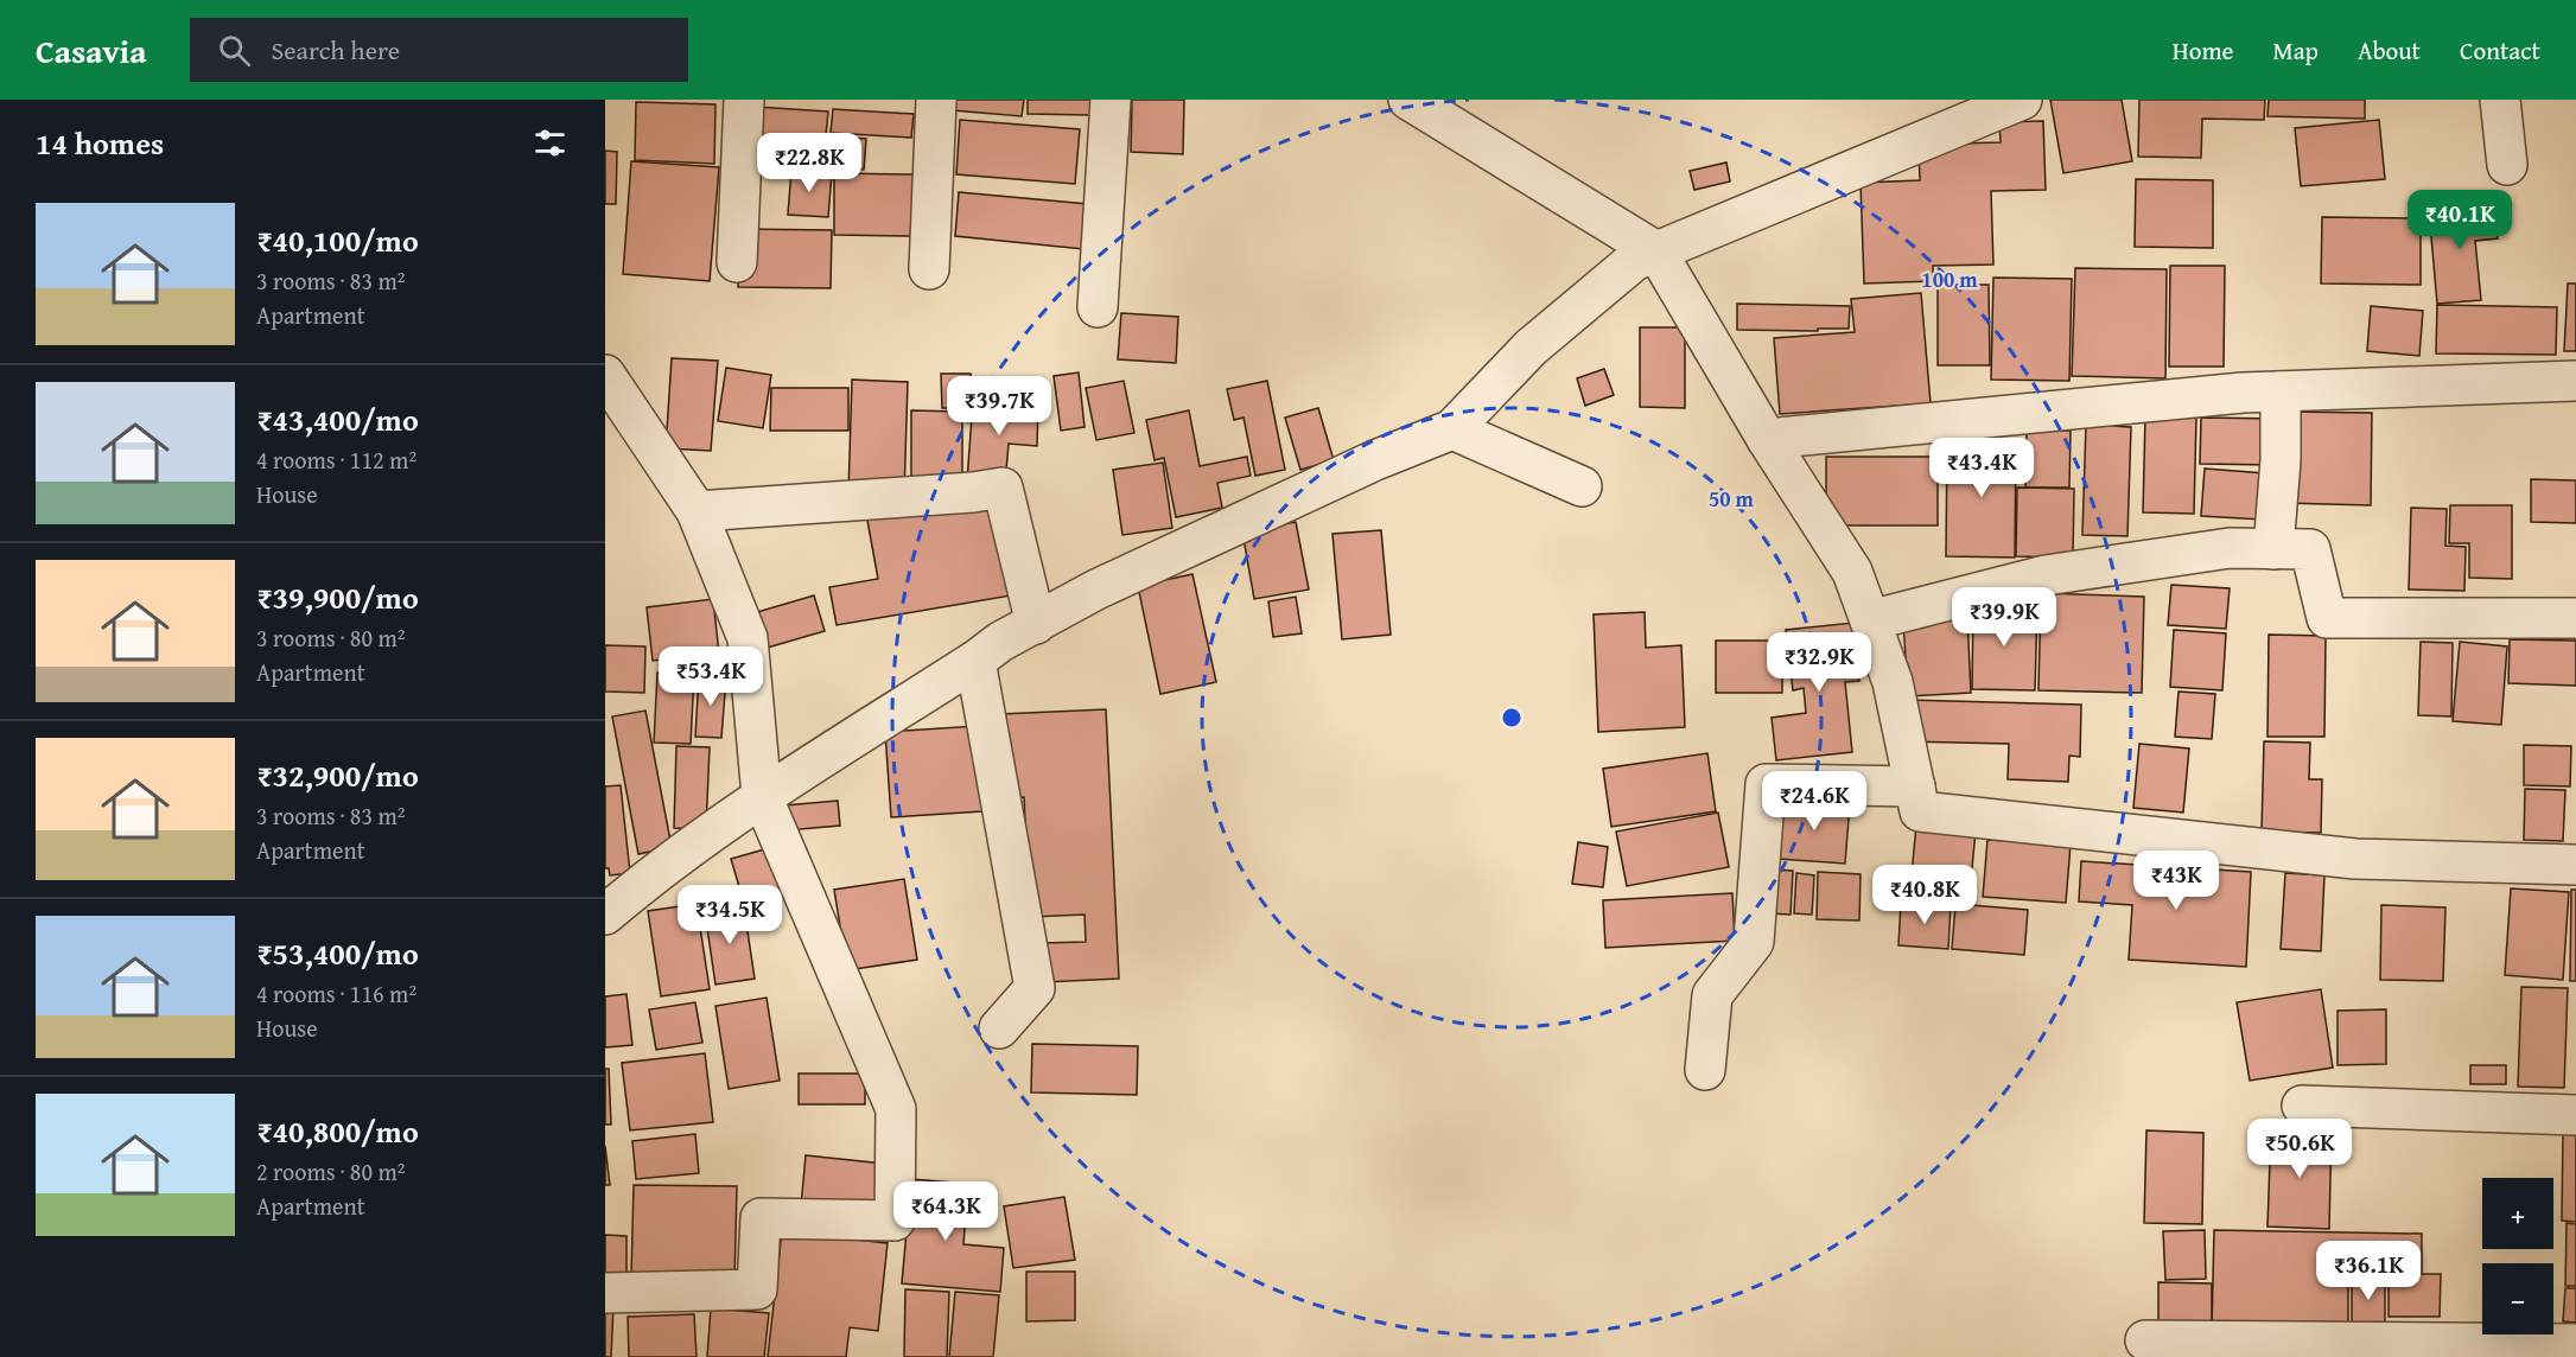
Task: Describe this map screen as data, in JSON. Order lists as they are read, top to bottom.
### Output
{
  "page": {
    "header": "Casavia",
    "search": "Search here",
    "nav": [
      "Home",
      "Map",
      "About",
      "Contact"
    ],
    "heading": "14 homes",
    "price": [
      "₹22.8K",
      "₹40.1K",
      "₹39.7K",
      "₹43.4K",
      "₹39.9K",
      "₹32.9K",
      "₹53.4K",
      "₹24.6K",
      "₹43K",
      "₹40.8K",
      "₹34.5K",
      "₹50.6K",
      "₹64.3K",
      "₹36.1K"
    ],
    "list": [
      {
        "name": "₹40,100/mo",
        "note": "3 rooms · 83 m² · Apartment"
      },
      {
        "name": "₹43,400/mo",
        "note": "4 rooms · 112 m² · House"
      },
      {
        "name": "₹39,900/mo",
        "note": "3 rooms · 80 m² · Apartment"
      },
      {
        "name": "₹32,900/mo",
        "note": "3 rooms · 83 m² · Apartment"
      },
      {
        "name": "₹53,400/mo",
        "note": "4 rooms · 116 m² · House"
      },
      {
        "name": "₹40,800/mo",
        "note": "2 rooms · 80 m² · Apartment"
      }
    ],
    "map_buttons": ["+", "−"]
  },
  "rings": ["100 m", "50 m"]
}
